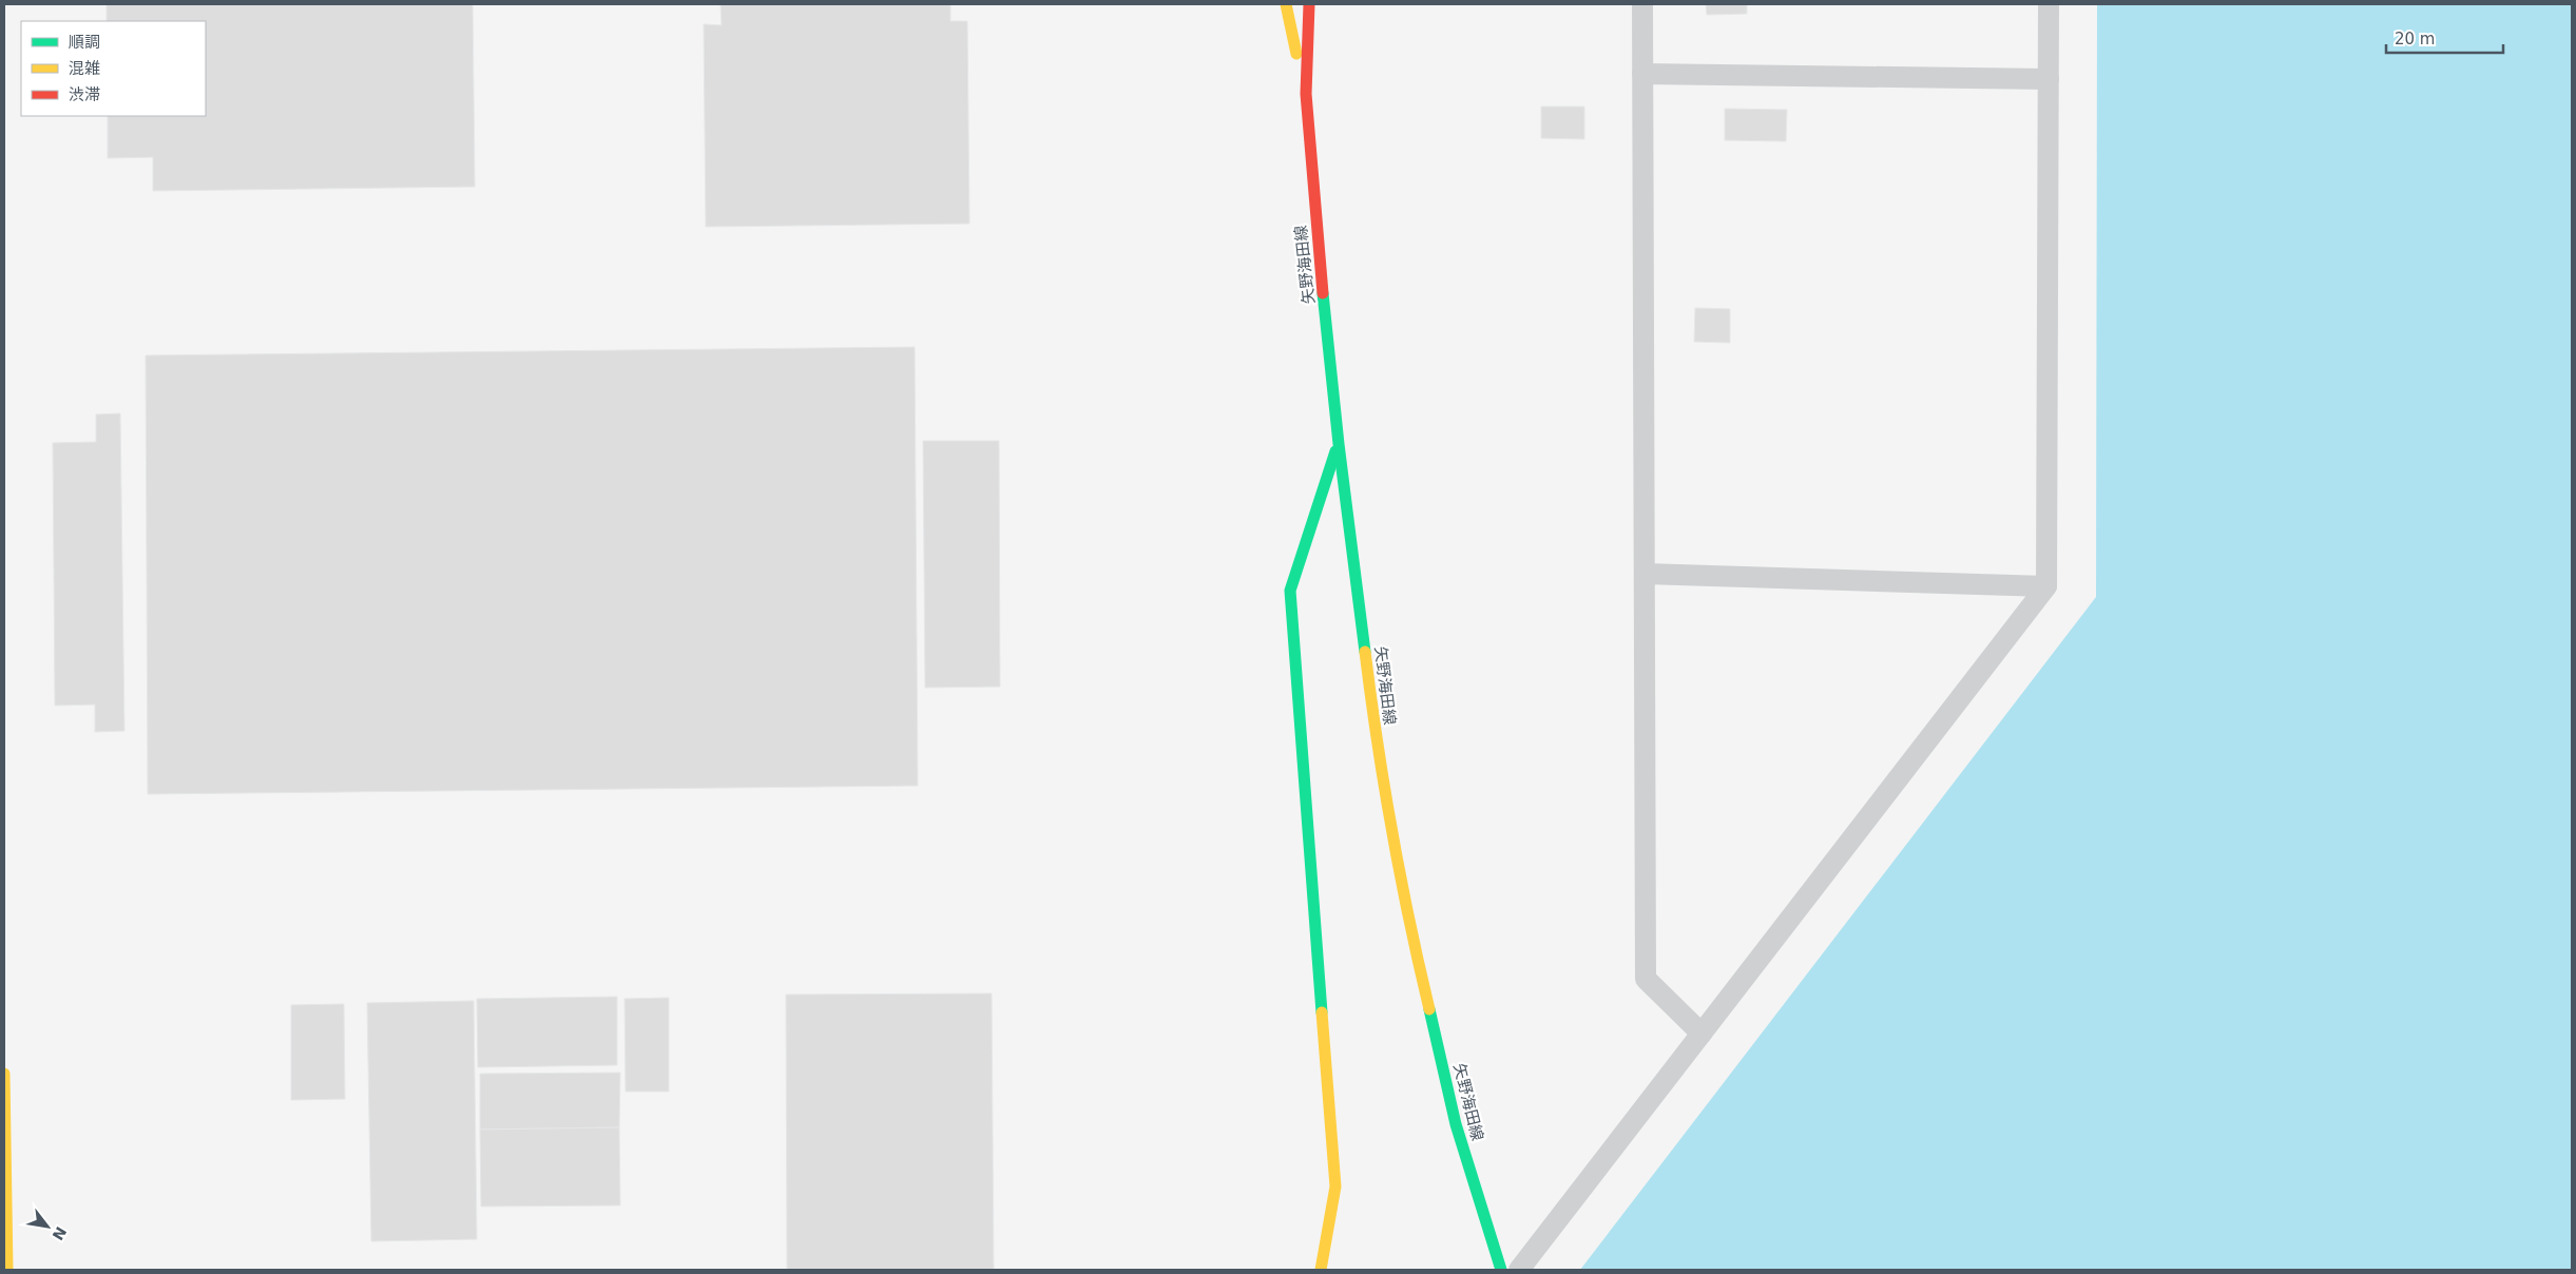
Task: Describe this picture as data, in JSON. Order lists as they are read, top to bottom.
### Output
{
  "streets": {
    "main road": ["矢野海田線"]
  },
  "legend": ["順調", "混雑", "渋滞"],
  "scale_bar": "20 m",
  "north": "bottom right"
}
